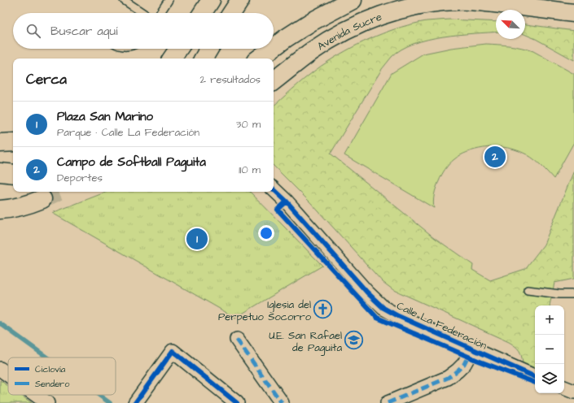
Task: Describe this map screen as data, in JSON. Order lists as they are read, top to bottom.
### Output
{
  "streets": {
    "main road": ["Avenida Sucre"],
    "street": ["Calle La Federación"]
  },
  "places": {
    "church": ["Iglesia del Perpetuo Socorro"],
    "school or university": ["U.E. San Rafael de Paguita"]
  },
  "legend": ["Ciclovía", "Sendero"],
  "north": "top left",
  "page": {
    "search": "Buscar aquí",
    "heading": ["Cerca", "2 resultados"],
    "list": [
      {
        "mark": "1",
        "name": "Plaza San Marino",
        "note": "Parque · Calle La Federación",
        "value": "30 m"
      },
      {
        "mark": "2",
        "name": "Campo de Softball Paguita",
        "note": "Deportes",
        "value": "110 m"
      }
    ],
    "pins": ["2", "1"],
    "map_buttons": ["+", "−"]
  }
}
